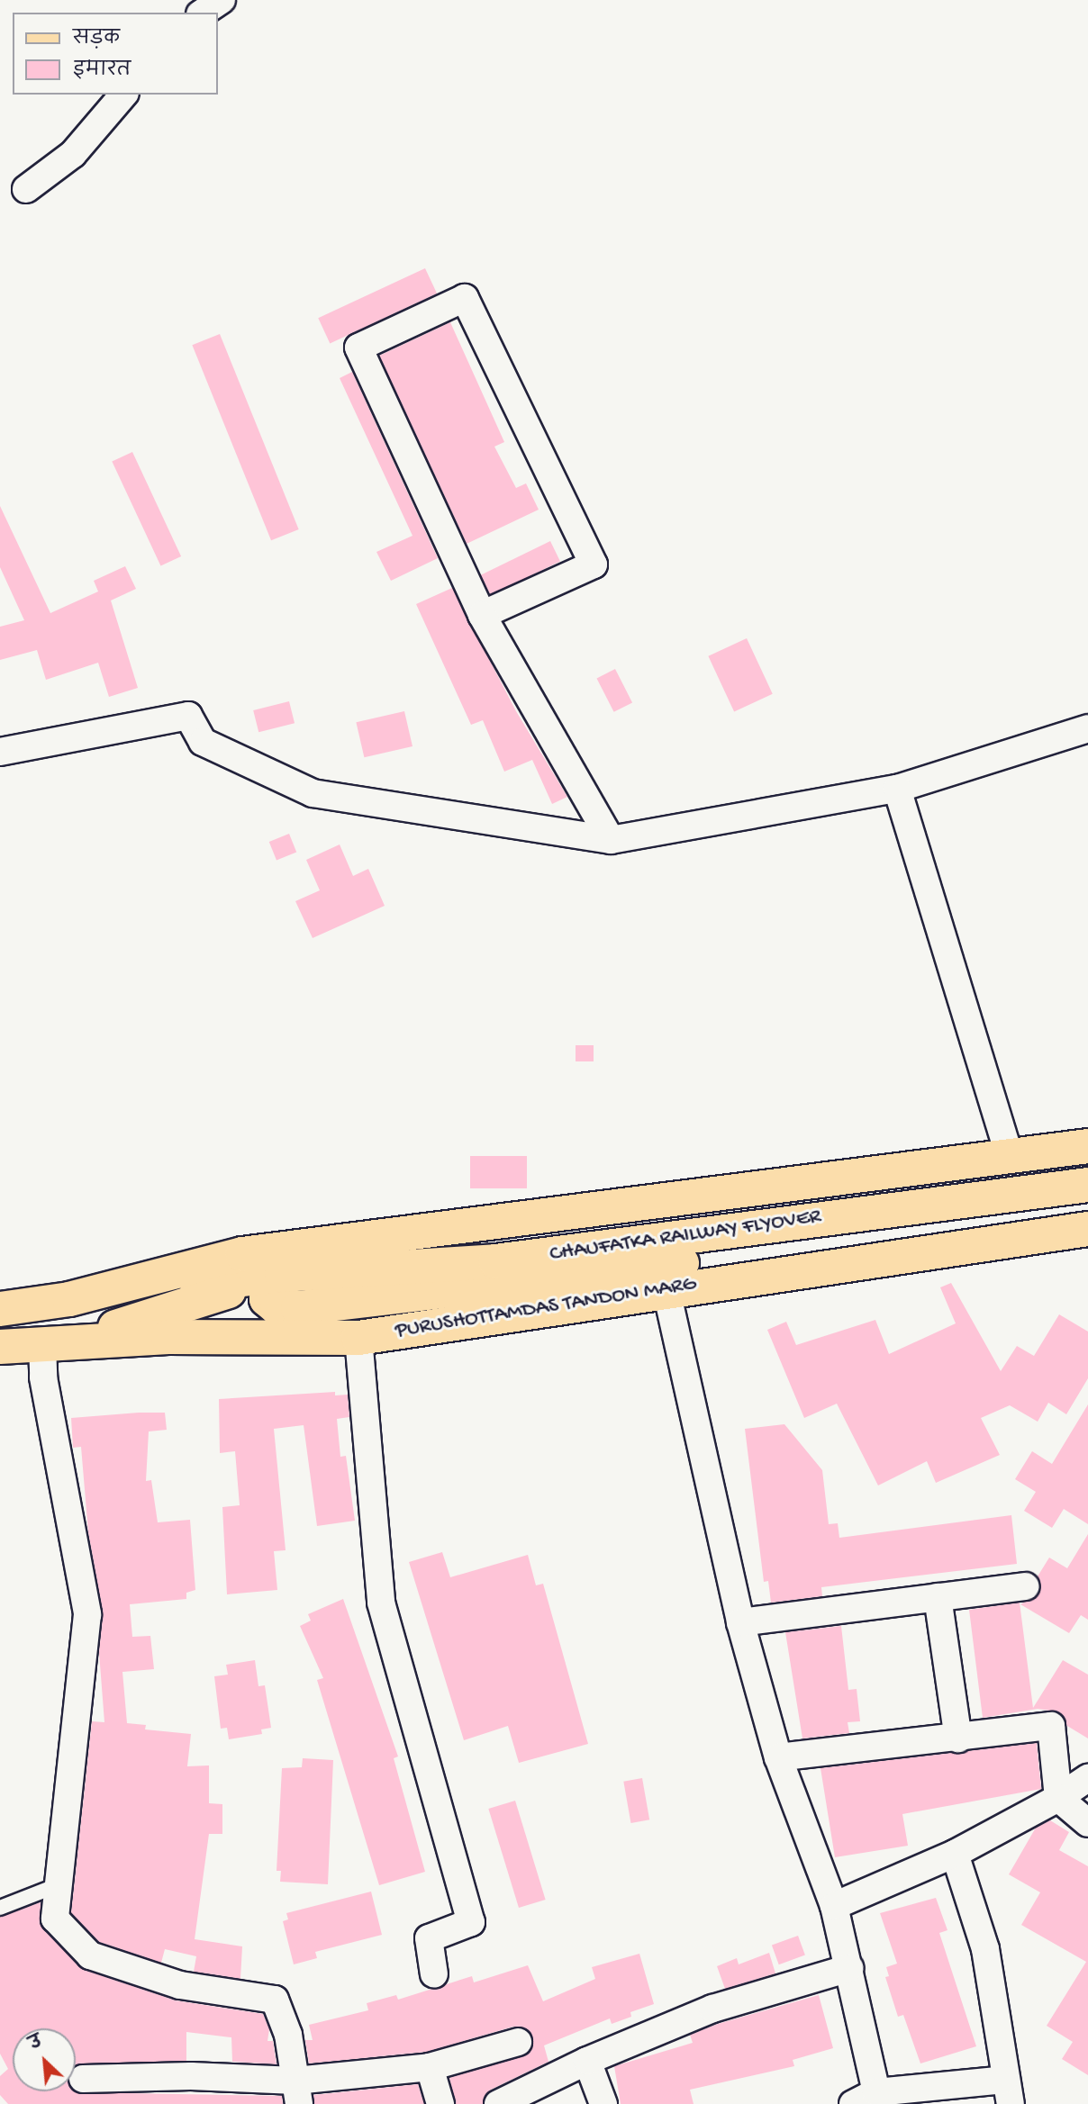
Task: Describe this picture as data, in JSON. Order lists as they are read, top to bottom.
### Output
{
  "streets": {
    "main road": ["CHAUFATKA RAILWAY FLYOVER", "PURUSHOTTAMDAS TANDON MARG"]
  },
  "legend": ["सड़क", "इमारत"],
  "north": "top left"
}
